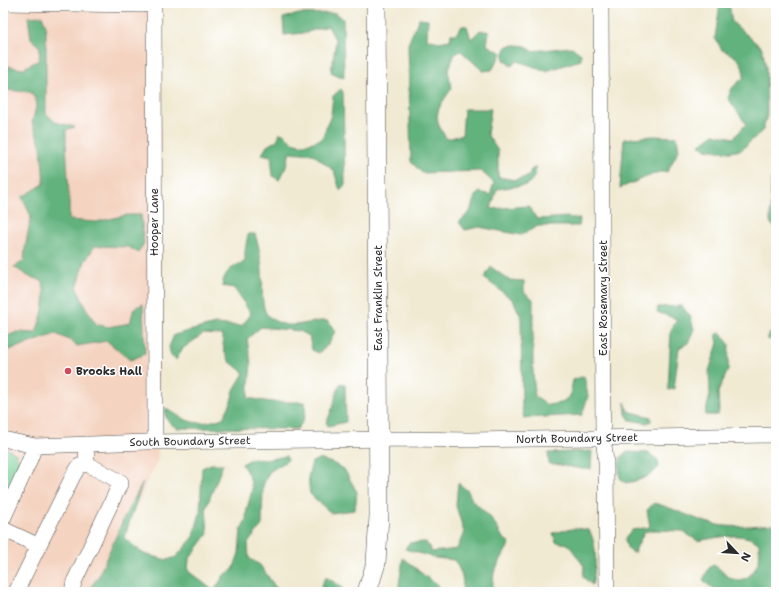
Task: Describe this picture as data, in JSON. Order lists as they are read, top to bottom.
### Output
{
  "streets": {
    "main road": ["East Franklin Street"],
    "street": [
      "Hooper Lane",
      "East Rosemary Street",
      "North Boundary Street",
      "South Boundary Street"
    ]
  },
  "crossings": [
    ["Hooper Lane", "South Boundary Street"],
    ["East Franklin Street", "North Boundary Street"],
    ["East Franklin Street", "South Boundary Street"],
    ["East Rosemary Street", "North Boundary Street"],
    ["North Boundary Street", "South Boundary Street"]
  ],
  "places": ["Brooks Hall"],
  "north": "bottom right"
}
